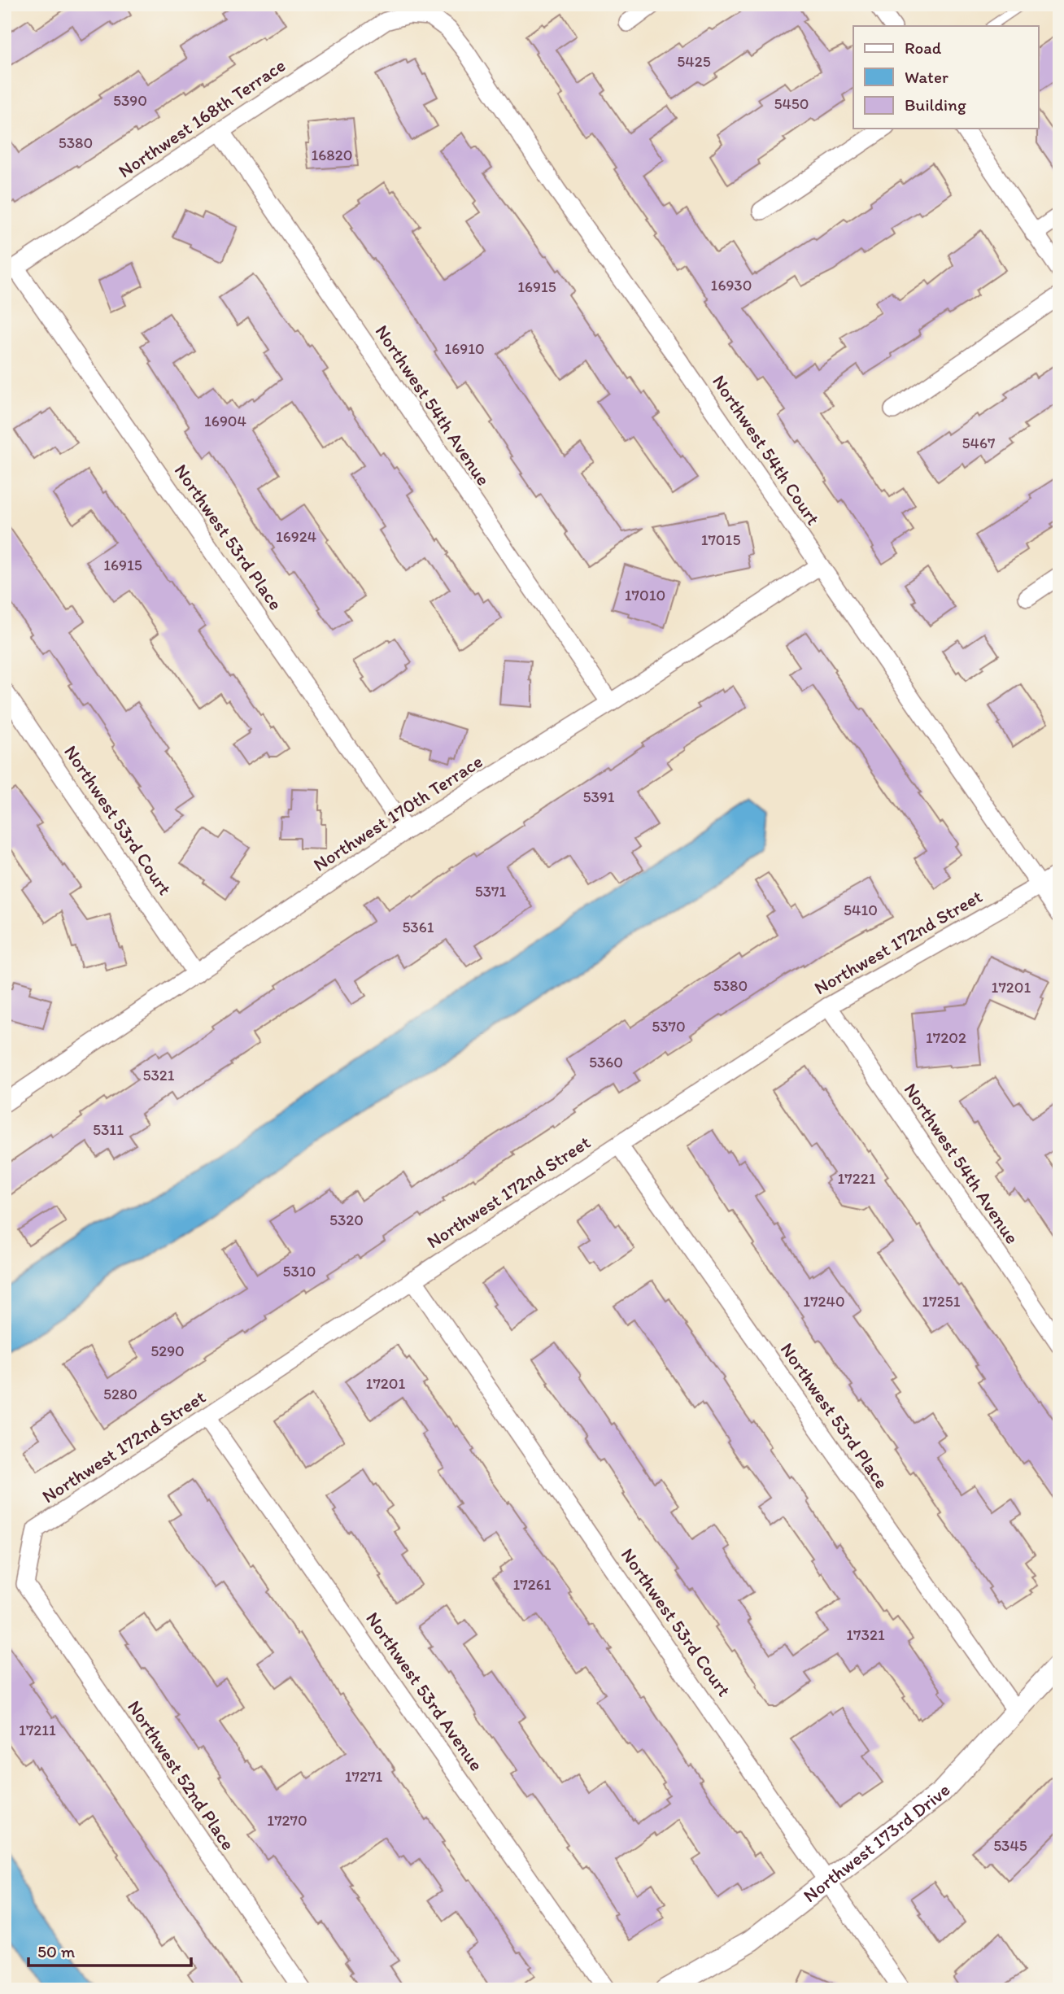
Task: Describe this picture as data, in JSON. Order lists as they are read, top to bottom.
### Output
{
  "streets": {
    "street": [
      "Northwest 168th Terrace",
      "Northwest 54th Avenue",
      "Northwest 54th Court",
      "Northwest 53rd Place",
      "Northwest 170th Terrace",
      "Northwest 53rd Court",
      "Northwest 172nd Street",
      "Northwest 53rd Avenue",
      "Northwest 52nd Place",
      "Northwest 173rd Drive"
    ]
  },
  "crossings": [
    ["Northwest 168th Terrace", "Northwest 54th Avenue"],
    ["Northwest 168th Terrace", "Northwest 54th Court"],
    ["Northwest 168th Terrace", "Northwest 53rd Place"],
    ["Northwest 54th Avenue", "Northwest 170th Terrace"],
    ["Northwest 54th Avenue", "Northwest 172nd Street"],
    ["Northwest 54th Court", "Northwest 170th Terrace"],
    ["Northwest 54th Court", "Northwest 172nd Street"],
    ["Northwest 53rd Place", "Northwest 170th Terrace"],
    ["Northwest 53rd Place", "Northwest 172nd Street"],
    ["Northwest 53rd Place", "Northwest 173rd Drive"],
    ["Northwest 170th Terrace", "Northwest 53rd Court"],
    ["Northwest 53rd Court", "Northwest 172nd Street"],
    ["Northwest 53rd Court", "Northwest 173rd Drive"],
    ["Northwest 172nd Street", "Northwest 53rd Avenue"],
    ["Northwest 172nd Street", "Northwest 52nd Place"]
  ],
  "house_numbers": [
    "5425",
    "5390",
    "5450",
    "5380",
    "16820",
    "16930",
    "16915",
    "16910",
    "16904",
    "5467",
    "16924",
    "17015",
    "16915",
    "17010",
    "5391",
    "5371",
    "5410",
    "5361",
    "5380",
    "17201",
    "5370",
    "17202",
    "5360",
    "5321",
    "5311",
    "17221",
    "5320",
    "5310",
    "17240",
    "17251",
    "5290",
    "17201",
    "5280",
    "17261",
    "17321",
    "17211",
    "17271",
    "17270",
    "5345"
  ],
  "legend": ["Road", "Water", "Building"],
  "scale_bar": "50 m"
}
